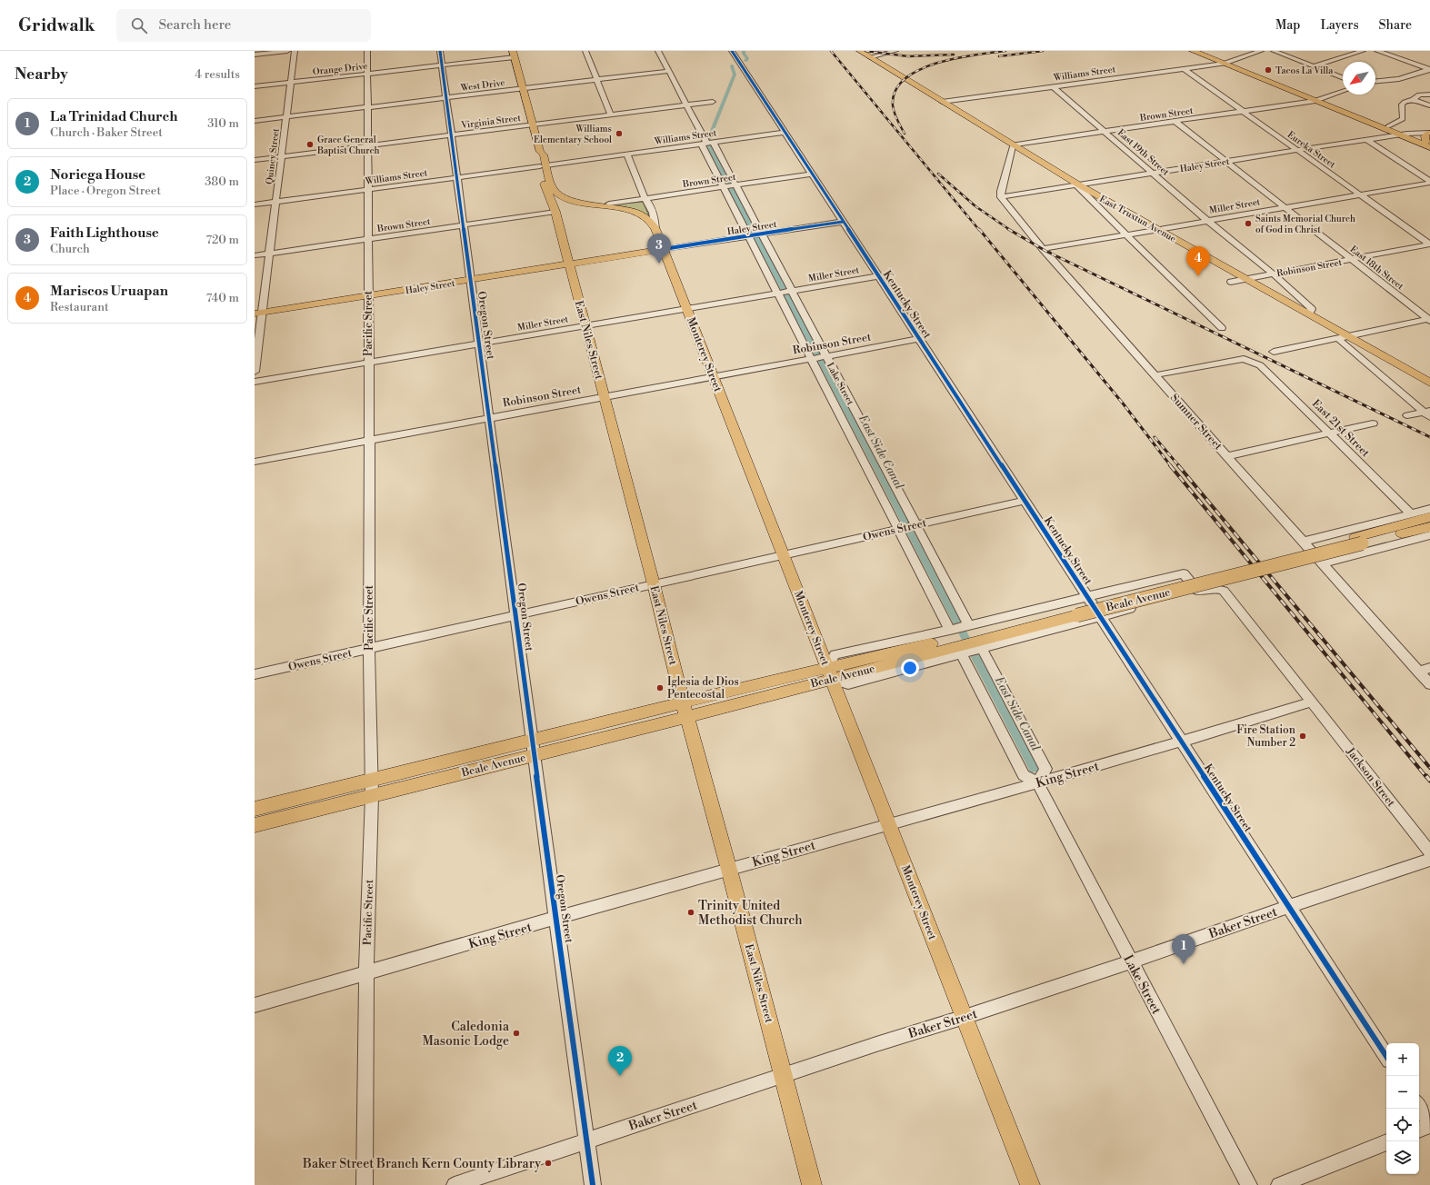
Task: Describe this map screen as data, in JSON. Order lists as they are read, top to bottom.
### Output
{
  "streets": {
    "main road": [
      "Haley Street",
      "East Truxtun Avenue",
      "East Niles Street",
      "Monterey Street",
      "Beale Avenue"
    ],
    "street": [
      "Orange Drive",
      "Williams Street",
      "West Drive",
      "Brown Street",
      "Virginia Street",
      "Eureka Street",
      "East 19th Street",
      "Quincy Street",
      "Miller Street",
      "Robinson Street",
      "East 18th Street",
      "Kentucky Street",
      "Pacific Street",
      "Oregon Street",
      "Lake Street",
      "Sumner Street",
      "East 21st Street",
      "Owens Street",
      "King Street",
      "Jackson Street",
      "Baker Street"
    ]
  },
  "crossings": [
    ["Orange Drive", "Quincy Street"],
    ["Orange Drive", "Pacific Street"],
    ["Orange Drive", "Oregon Street"],
    ["Orange Drive", "East Niles Street"],
    ["Williams Street", "Eureka Street"],
    ["Williams Street", "East 19th Street"],
    ["Williams Street", "Quincy Street"],
    ["Williams Street", "East Truxtun Avenue"],
    ["Williams Street", "Kentucky Street"],
    ["Williams Street", "Pacific Street"],
    ["Williams Street", "Oregon Street"],
    ["Williams Street", "East Niles Street"],
    ["Williams Street", "Monterey Street"],
    ["Williams Street", "Lake Street"],
    ["West Drive", "Quincy Street"],
    ["West Drive", "Pacific Street"],
    ["West Drive", "Oregon Street"],
    ["West Drive", "East Niles Street"],
    ["West Drive", "Lake Street"],
    ["Brown Street", "Eureka Street"],
    ["Brown Street", "East 19th Street"],
    ["Brown Street", "Quincy Street"],
    ["Brown Street", "East Truxtun Avenue"],
    ["Brown Street", "East 18th Street"],
    ["Brown Street", "Kentucky Street"],
    ["Brown Street", "Pacific Street"],
    ["Brown Street", "Oregon Street"],
    ["Brown Street", "East Niles Street"],
    ["Brown Street", "Monterey Street"],
    ["Brown Street", "Lake Street"],
    ["Virginia Street", "Quincy Street"],
    ["Virginia Street", "Pacific Street"],
    ["Virginia Street", "Oregon Street"],
    ["Virginia Street", "East Niles Street"],
    ["Virginia Street", "Lake Street"],
    ["Eureka Street", "Haley Street"],
    ["Eureka Street", "Miller Street"],
    ["Eureka Street", "Robinson Street"],
    ["East 19th Street", "Haley Street"],
    ["East 19th Street", "Miller Street"],
    ["East 19th Street", "East Truxtun Avenue"],
    ["East 19th Street", "Robinson Street"],
    ["Quincy Street", "Haley Street"],
    ["Haley Street", "East Truxtun Avenue"],
    ["Haley Street", "East 18th Street"],
    ["Haley Street", "Kentucky Street"],
    ["Haley Street", "Pacific Street"],
    ["Haley Street", "Oregon Street"],
    ["Haley Street", "East Niles Street"],
    ["Haley Street", "Monterey Street"],
    ["Haley Street", "Lake Street"],
    ["Haley Street", "Sumner Street"],
    ["Miller Street", "East Truxtun Avenue"],
    ["Miller Street", "East 18th Street"],
    ["Miller Street", "Kentucky Street"],
    ["Miller Street", "Pacific Street"],
    ["Miller Street", "Oregon Street"],
    ["Miller Street", "East Niles Street"],
    ["Miller Street", "Monterey Street"],
    ["Miller Street", "Lake Street"],
    ["Miller Street", "Sumner Street"],
    ["East Truxtun Avenue", "Robinson Street"],
    ["Robinson Street", "East 18th Street"],
    ["Robinson Street", "Kentucky Street"],
    ["Robinson Street", "Pacific Street"],
    ["Robinson Street", "Oregon Street"],
    ["Robinson Street", "East Niles Street"],
    ["Robinson Street", "Monterey Street"],
    ["Robinson Street", "Lake Street"],
    ["Kentucky Street", "Owens Street"],
    ["Kentucky Street", "King Street"],
    ["Kentucky Street", "Jackson Street"],
    ["Kentucky Street", "Baker Street"],
    ["Pacific Street", "Owens Street"],
    ["Pacific Street", "Beale Avenue"],
    ["Pacific Street", "King Street"],
    ["Oregon Street", "Owens Street"],
    ["Oregon Street", "Beale Avenue"],
    ["Oregon Street", "King Street"],
    ["Oregon Street", "Baker Street"],
    ["East Niles Street", "Monterey Street"],
    ["East Niles Street", "Owens Street"],
    ["East Niles Street", "Beale Avenue"],
    ["East Niles Street", "King Street"],
    ["East Niles Street", "Baker Street"],
    ["Monterey Street", "Owens Street"],
    ["Monterey Street", "Beale Avenue"],
    ["Monterey Street", "King Street"],
    ["Monterey Street", "Baker Street"],
    ["Lake Street", "Owens Street"],
    ["Lake Street", "King Street"],
    ["Lake Street", "Jackson Street"],
    ["Lake Street", "Baker Street"],
    ["Sumner Street", "East 21st Street"],
    ["King Street", "Jackson Street"]
  ],
  "water": ["East Side Canal"],
  "places": [
    "Tacos La Villa",
    "Williams Elementary School",
    "Grace General Baptist Church",
    "Saints Memorial Church of God in Christ",
    "Iglesia de Dios Pentecostal",
    "Fire Station Number 2",
    "Trinity United Methodist Church",
    "Caledonia Masonic Lodge",
    "Baker Street Branch Kern County Library"
  ],
  "north": "bottom left",
  "page": {
    "header": "Gridwalk",
    "search": "Search here",
    "nav": ["Map", "Layers", "Share"],
    "heading": ["Nearby", "4 results"],
    "list": [
      {
        "mark": "1",
        "name": "La Trinidad Church",
        "note": "Church · Baker Street",
        "value": "310 m"
      },
      {
        "mark": "2",
        "name": "Noriega House",
        "note": "Place · Oregon Street",
        "value": "380 m"
      },
      {
        "mark": "3",
        "name": "Faith Lighthouse",
        "note": "Church",
        "value": "720 m"
      },
      {
        "mark": "4",
        "name": "Mariscos Uruapan",
        "note": "Restaurant",
        "value": "740 m"
      }
    ],
    "pins": [
      "3",
      "4",
      "1",
      "2"
    ],
    "map_buttons": ["+", "−"]
  }
}
